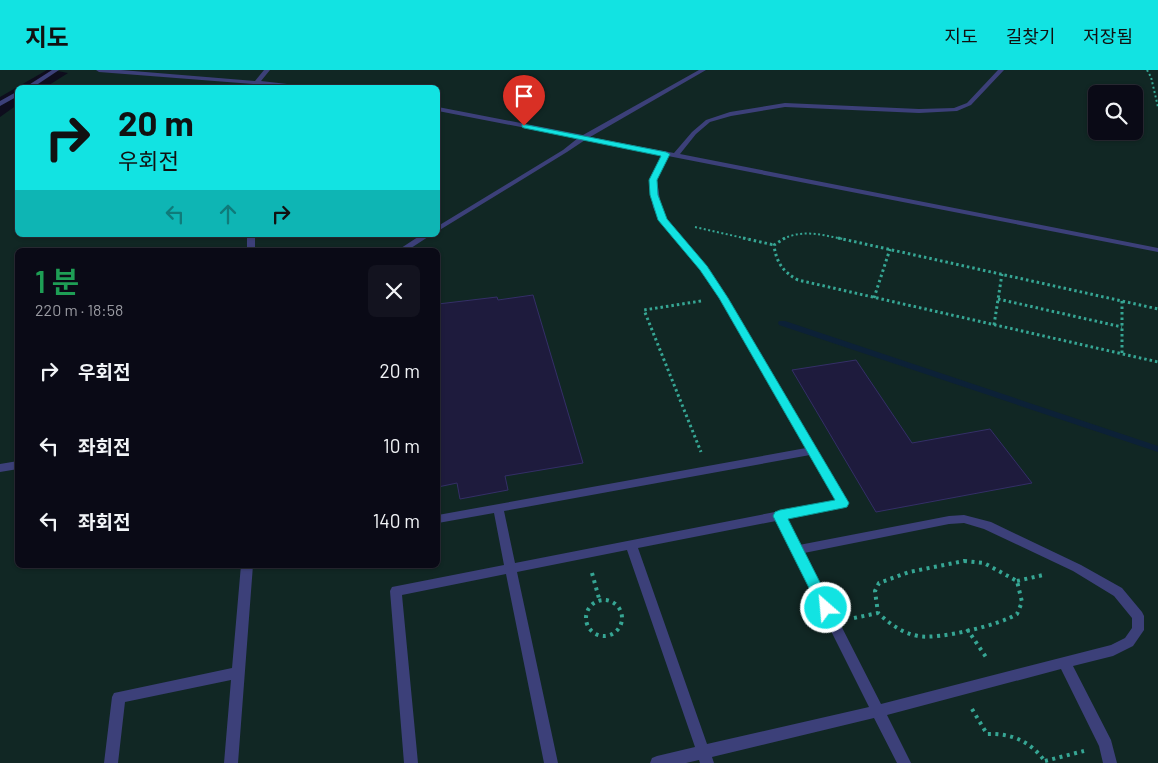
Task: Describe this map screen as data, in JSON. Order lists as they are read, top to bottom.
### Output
{
  "page": {
    "header": "지도",
    "nav": ["지도", "길찾기", "저장됨"],
    "turn": ["20 m", "우회전"],
    "heading": ["1 분", "220 m · 18:58"],
    "list": [
      {
        "name": "우회전",
        "value": "20 m"
      },
      {
        "name": "좌회전",
        "value": "10 m"
      },
      {
        "name": "좌회전",
        "value": "140 m"
      }
    ]
  }
}
